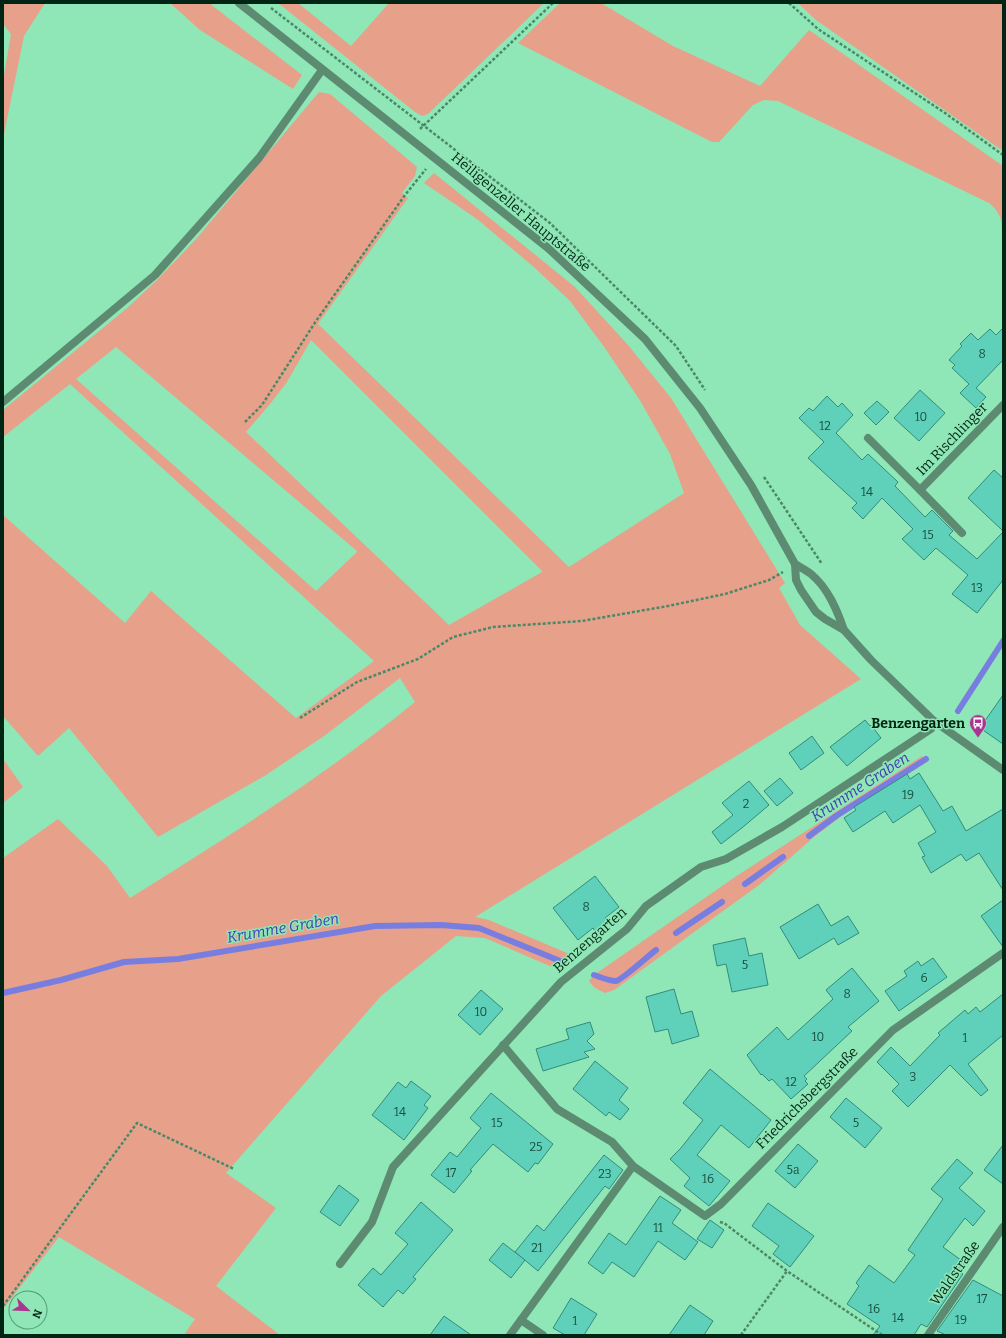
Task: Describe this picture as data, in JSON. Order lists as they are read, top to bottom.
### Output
{
  "streets": {
    "street": [
      "Heiligenzeller Hauptstraße",
      "Im Rischlinger",
      "Benzengarten",
      "Friedrichsbergstraße",
      "Waldstraße"
    ]
  },
  "crossings": [
    ["Heiligenzeller Hauptstraße", "Benzengarten"]
  ],
  "water": ["Krumme Graben"],
  "places": {
    "bus stop": ["Benzengarten"]
  },
  "house_numbers": [
    "8",
    "10",
    "12",
    "14",
    "15",
    "13",
    "19",
    "2",
    "8",
    "5",
    "6",
    "8",
    "10",
    "10",
    "1",
    "3",
    "12",
    "14",
    "15",
    "5",
    "25",
    "5a",
    "17",
    "23",
    "16",
    "11",
    "21",
    "17",
    "16",
    "14",
    "19",
    "1"
  ],
  "north": "bottom right"
}
